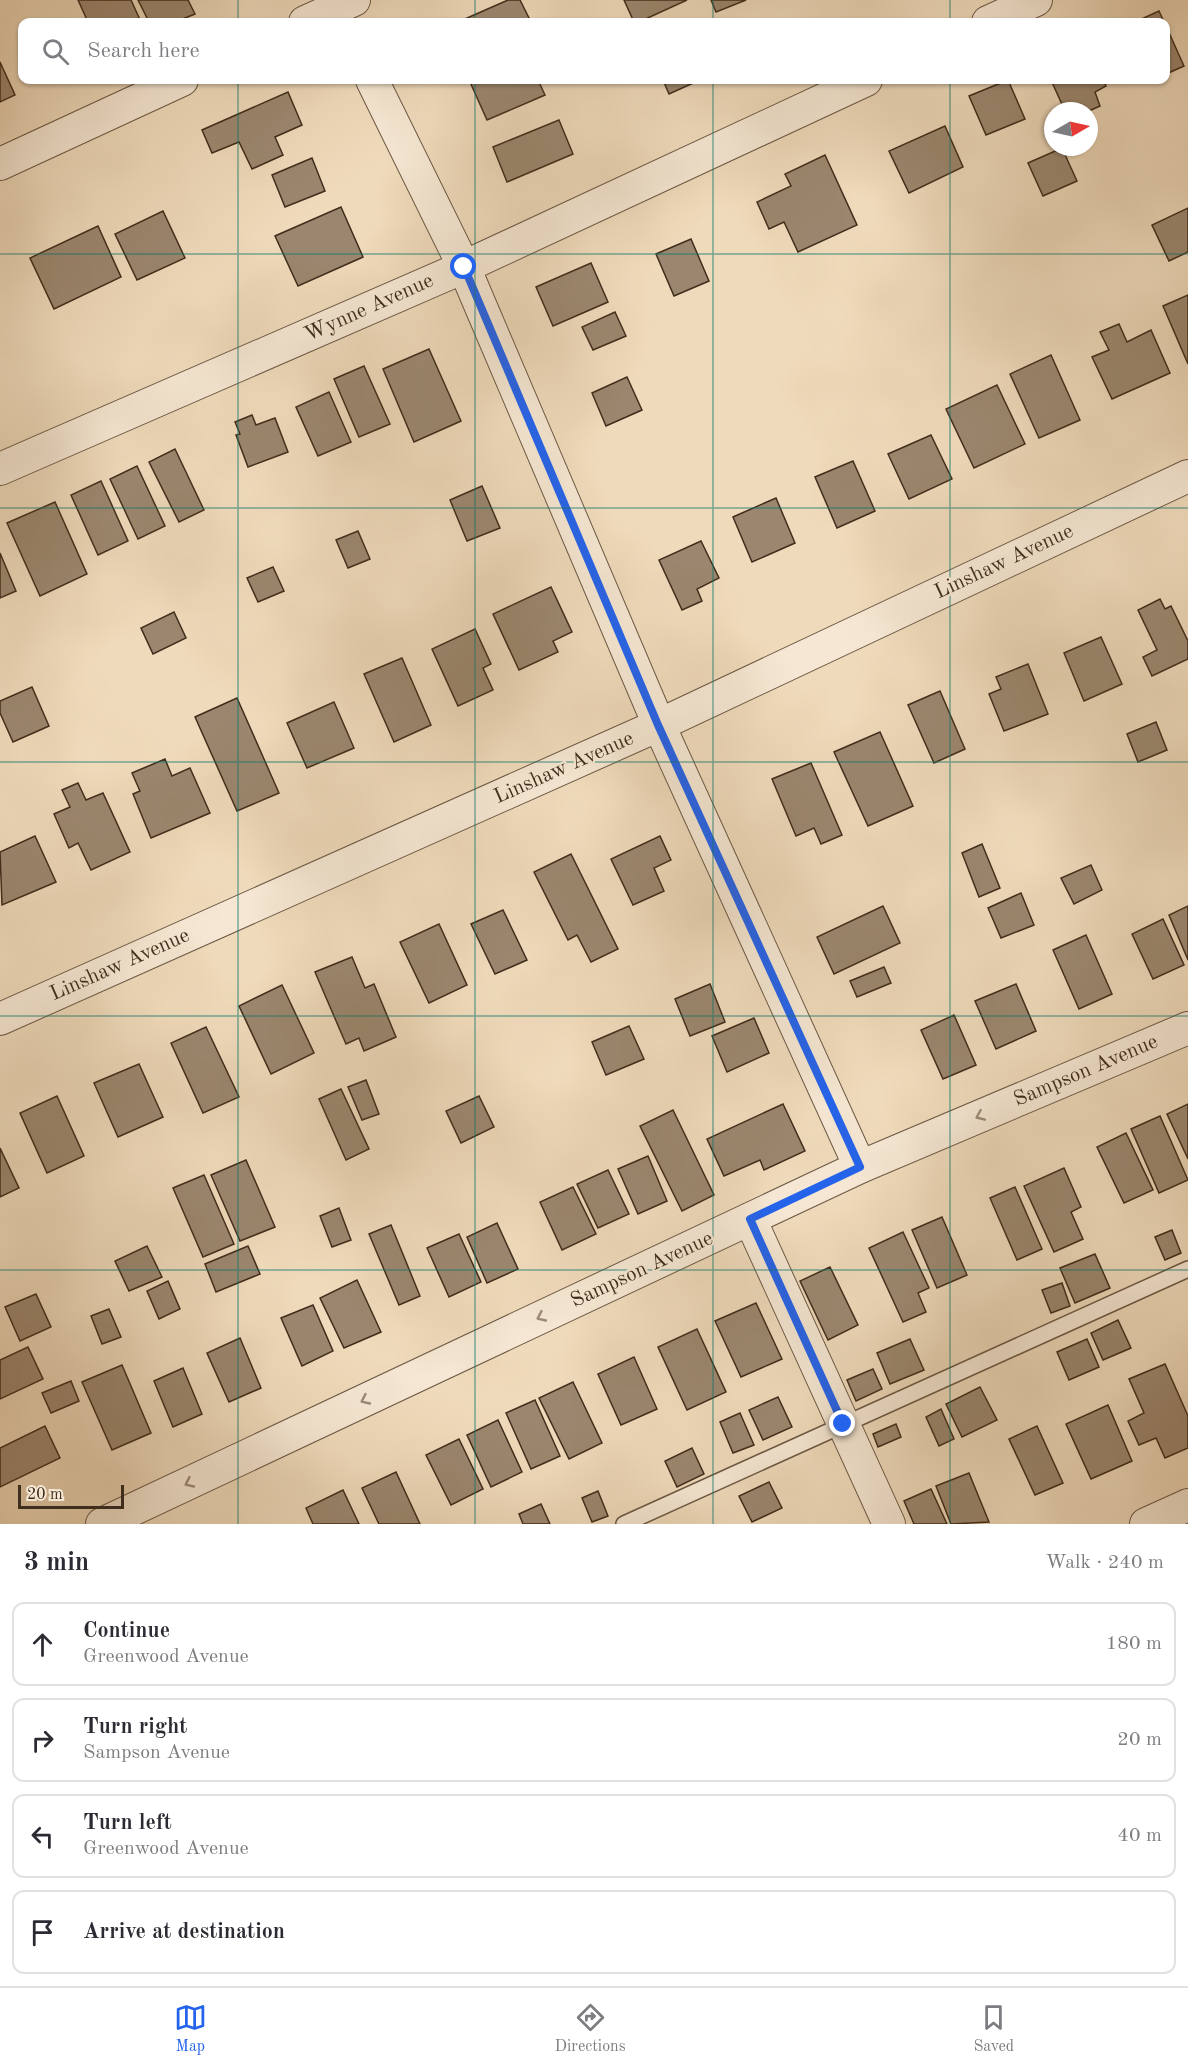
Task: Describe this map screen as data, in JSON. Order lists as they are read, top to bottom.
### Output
{
  "streets": {
    "street": ["Wynne Avenue", "Linshaw Avenue", "Sampson Avenue"]
  },
  "one_way": ["Sampson Avenue"],
  "scale_bar": "20 m",
  "north": "right",
  "page": {
    "search": "Search here",
    "scale": "20 m",
    "heading": ["3 min", "Walk · 240 m"],
    "list": [
      ["Continue", "Greenwood Avenue", "180 m"],
      ["Turn right", "Sampson Avenue", "20 m"],
      ["Turn left", "Greenwood Avenue", "40 m"],
      "Arrive at destination"
    ],
    "nav": ["Map", "Directions", "Saved"]
  }
}
